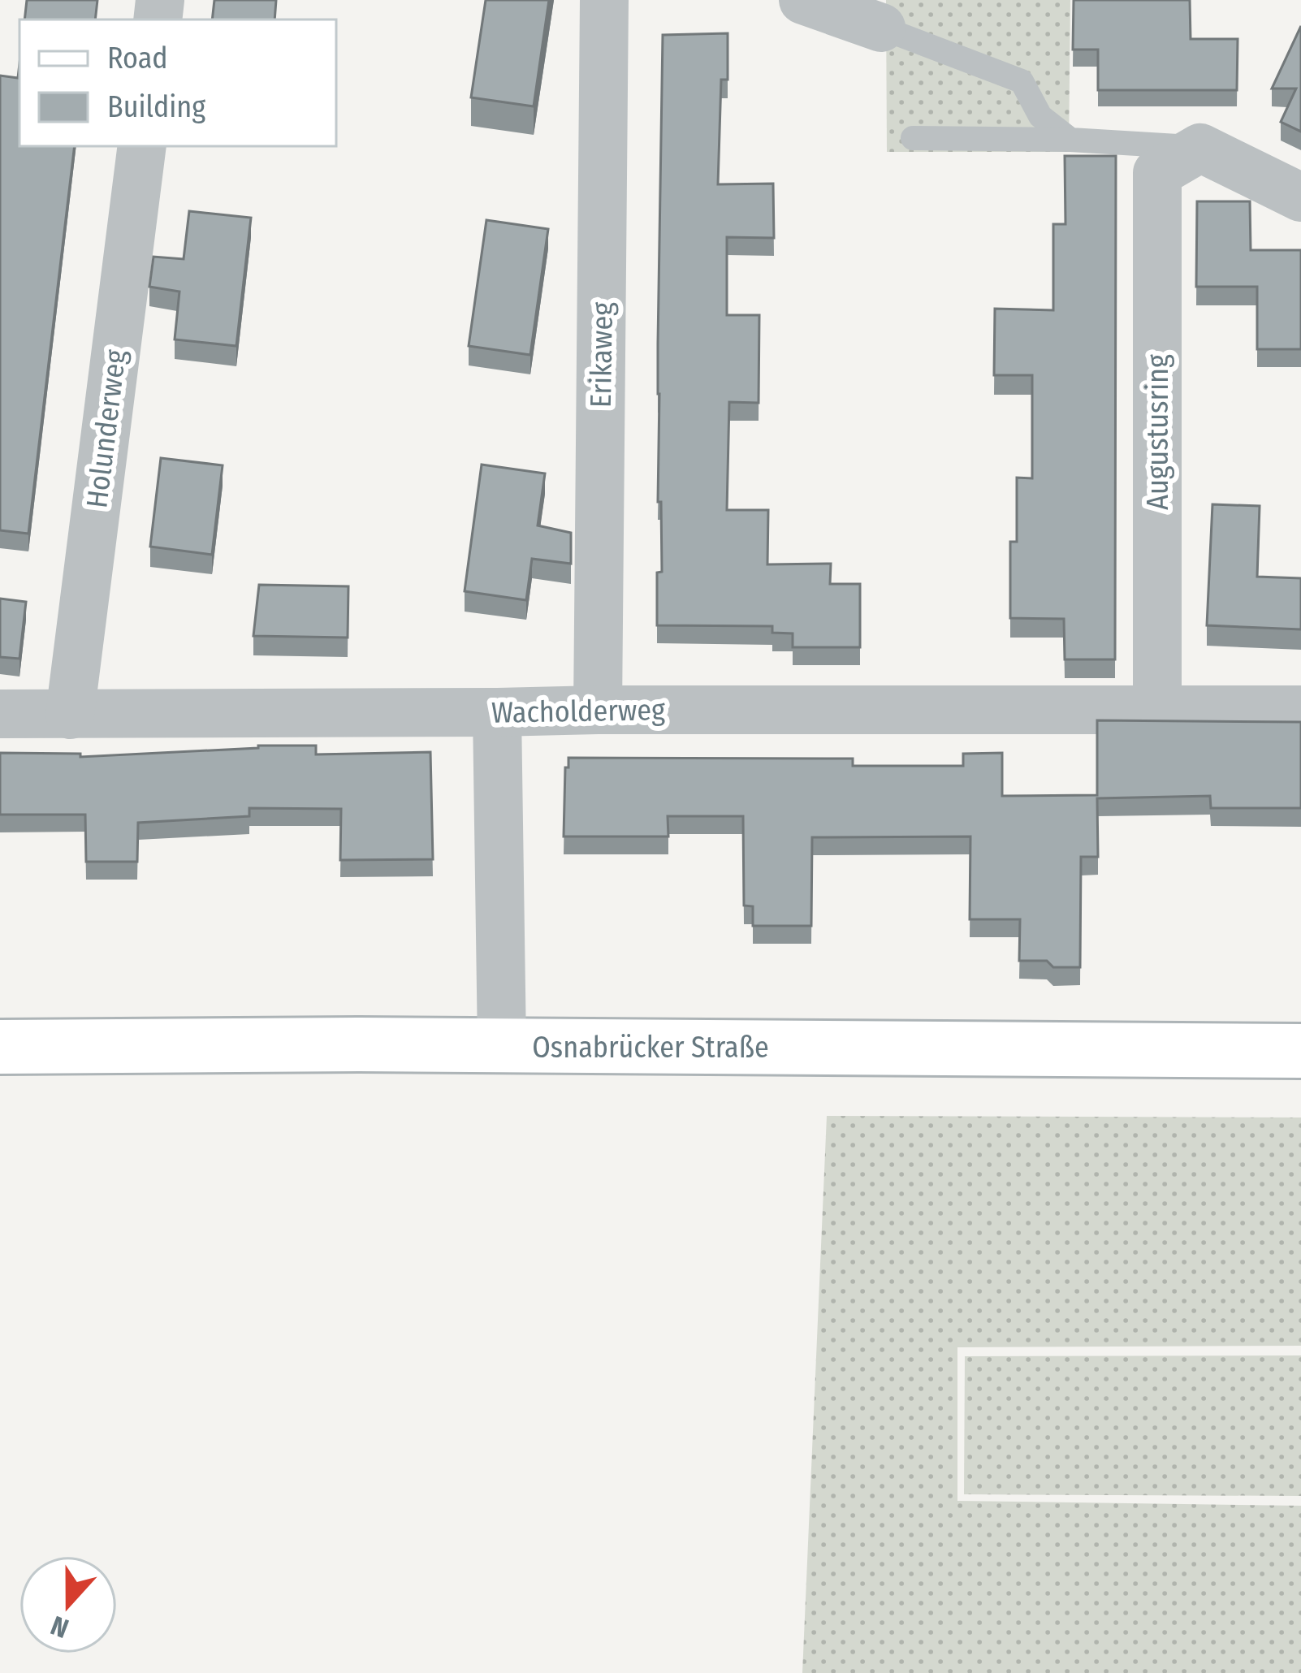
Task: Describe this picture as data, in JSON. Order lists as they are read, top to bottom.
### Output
{
  "streets": {
    "main road": ["Osnabrücker Straße"],
    "street": [
      "Erikaweg",
      "Holunderweg",
      "Augustusring",
      "Wacholderweg"
    ]
  },
  "crossings": [
    ["Erikaweg", "Wacholderweg"],
    ["Holunderweg", "Wacholderweg"],
    ["Augustusring", "Wacholderweg"]
  ],
  "legend": ["Road", "Building"],
  "north": "bottom"
}
